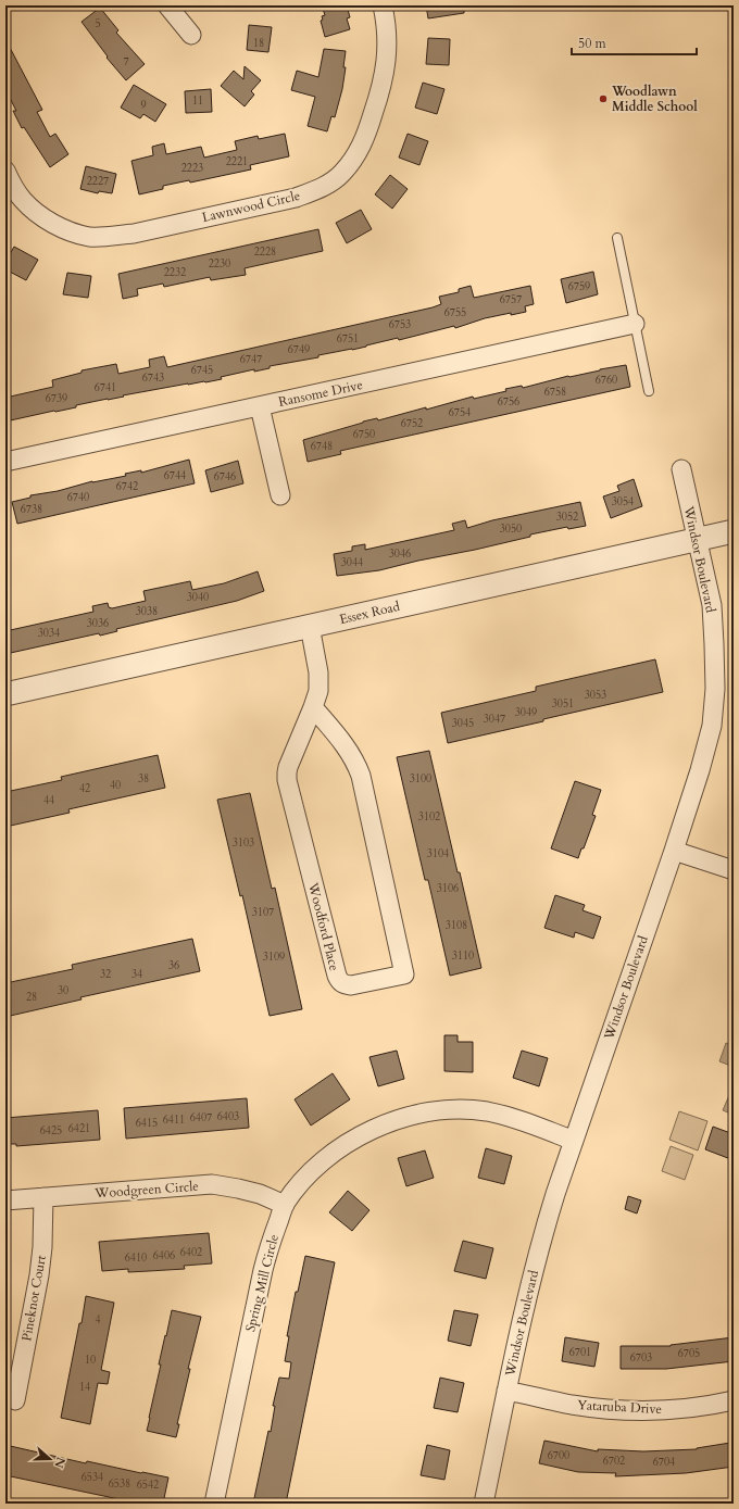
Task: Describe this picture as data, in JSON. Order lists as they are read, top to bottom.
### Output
{
  "streets": {
    "street": [
      "Lawnwood Circle",
      "Ransome Drive",
      "Windsor Boulevard",
      "Essex Road",
      "Woodford Place",
      "Woodgreen Circle",
      "Spring Mill Circle",
      "Pineknot Court",
      "Yataruba Drive"
    ]
  },
  "crossings": [
    ["Windsor Boulevard", "Essex Road"],
    ["Windsor Boulevard", "Spring Mill Circle"],
    ["Windsor Boulevard", "Yataruba Drive"],
    ["Essex Road", "Woodford Place"],
    ["Woodgreen Circle", "Spring Mill Circle"],
    ["Woodgreen Circle", "Pineknot Court"]
  ],
  "places": ["Woodlawn Middle School"],
  "house_numbers": [
    "5",
    "18",
    "7",
    "11",
    "9",
    "2221",
    "2223",
    "2227",
    "2228",
    "2230",
    "2232",
    "6759",
    "6757",
    "6755",
    "6753",
    "6751",
    "6749",
    "6747",
    "6745",
    "6743",
    "6760",
    "6741",
    "6758",
    "6739",
    "6756",
    "6754",
    "6752",
    "6750",
    "6748",
    "6744",
    "6746",
    "6742",
    "6740",
    "3054",
    "6738",
    "3052",
    "3050",
    "3046",
    "3044",
    "3040",
    "3038",
    "3036",
    "3034",
    "3053",
    "3051",
    "3049",
    "3047",
    "3045",
    "38",
    "3100",
    "40",
    "42",
    "44",
    "3102",
    "3103",
    "3104",
    "3106",
    "3107",
    "3108",
    "3110",
    "3109",
    "36",
    "32",
    "34",
    "30",
    "28",
    "6403",
    "6407",
    "6411",
    "6415",
    "6421",
    "6425",
    "6402",
    "6406",
    "6410",
    "4",
    "6701",
    "6705",
    "6703",
    "10",
    "14",
    "6700",
    "6702",
    "6704",
    "6534",
    "6538",
    "6542"
  ],
  "scale_bar": "50 m",
  "north": "right"
}
